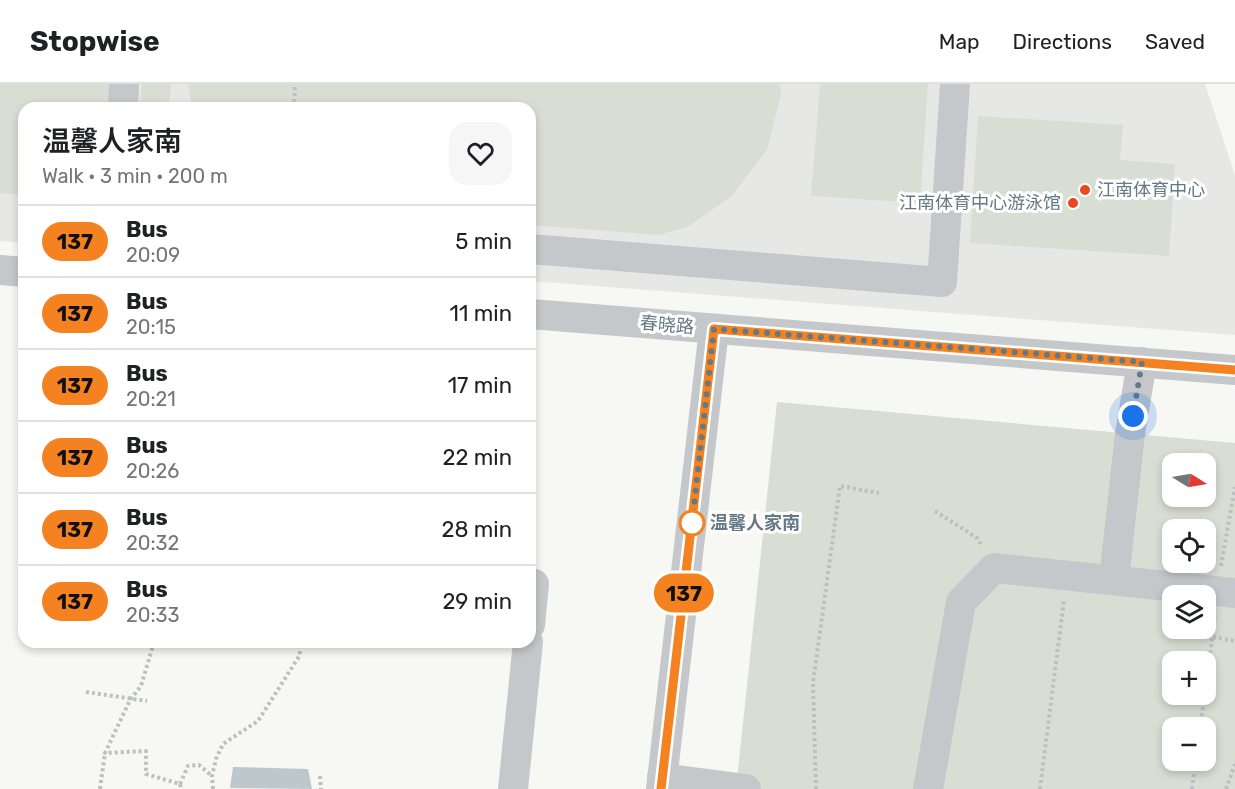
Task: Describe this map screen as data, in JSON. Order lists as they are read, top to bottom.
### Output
{
  "streets": {
    "street": ["春晓路"]
  },
  "places": ["江南体育中心", "江南体育中心游泳馆", "温馨人家南"],
  "lines": ["bus line 137"],
  "north": "right",
  "page": {
    "header": "Stopwise",
    "nav": ["Map", "Directions", "Saved"],
    "on_map": "137",
    "heading": ["温馨人家南", "Walk · 3 min · 200 m"],
    "list": [
      {
        "mark": "137",
        "name": "Bus",
        "note": "20:09",
        "value": "5 min"
      },
      {
        "mark": "137",
        "name": "Bus",
        "note": "20:15",
        "value": "11 min"
      },
      {
        "mark": "137",
        "name": "Bus",
        "note": "20:21",
        "value": "17 min"
      },
      {
        "mark": "137",
        "name": "Bus",
        "note": "20:26",
        "value": "22 min"
      },
      {
        "mark": "137",
        "name": "Bus",
        "note": "20:32",
        "value": "28 min"
      },
      {
        "mark": "137",
        "name": "Bus",
        "note": "20:33",
        "value": "29 min"
      }
    ],
    "map_buttons": ["+", "−"]
  }
}
